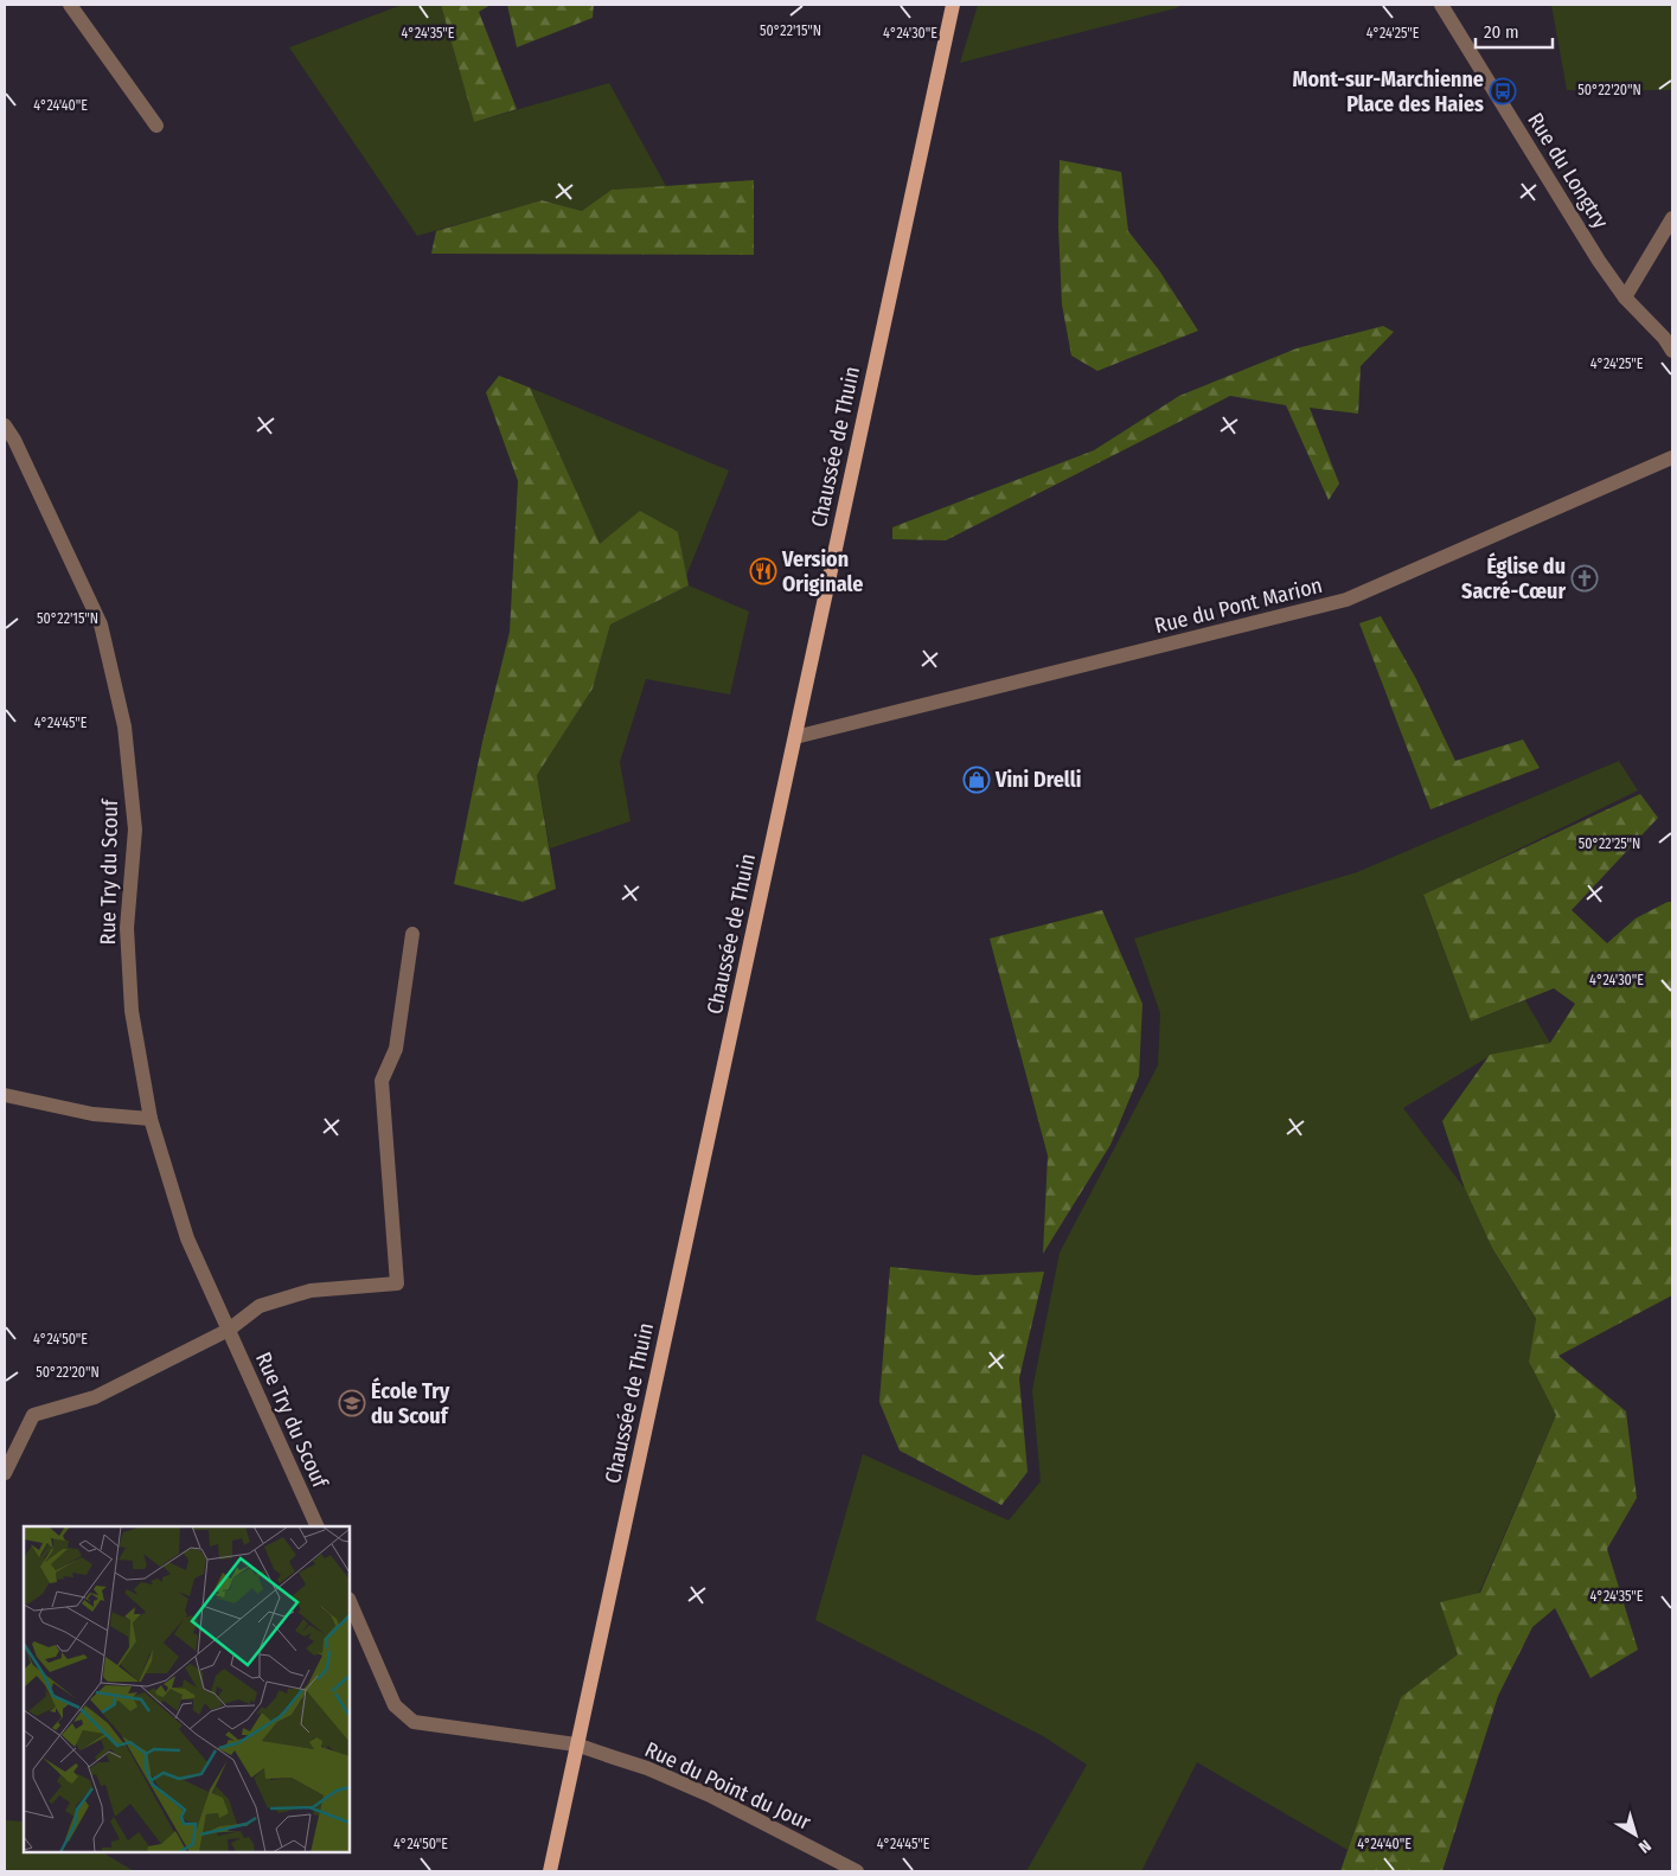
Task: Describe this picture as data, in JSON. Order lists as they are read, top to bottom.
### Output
{
  "streets": {
    "main road": ["Chaussée de Thuin"],
    "street": [
      "Rue du Longtry",
      "Rue du Pont Marion",
      "Rue Try du Scouf",
      "Rue du Point du Jour"
    ]
  },
  "crossings": [
    ["Chaussée de Thuin", "Rue du Pont Marion"],
    ["Chaussée de Thuin", "Rue du Point du Jour"]
  ],
  "places": {
    "bus stop": ["Mont-sur-Marchienne Place des Haies"],
    "restaurant": ["Version Originale"],
    "church": ["Église du Sacré-Cœur"],
    "shop": ["Vini Drelli"],
    "school or university": ["École Try du Scouf"]
  },
  "scale_bar": "20 m",
  "north": "bottom right",
  "coordinates": [
    "50°22'15\"N",
    "4°24'35\"E",
    "4°24'30\"E",
    "4°24'25\"E",
    "50°22'20\"N",
    "4°24'40\"E",
    "4°24'45\"E",
    "50°22'25\"N",
    "4°24'50\"E"
  ]
}
